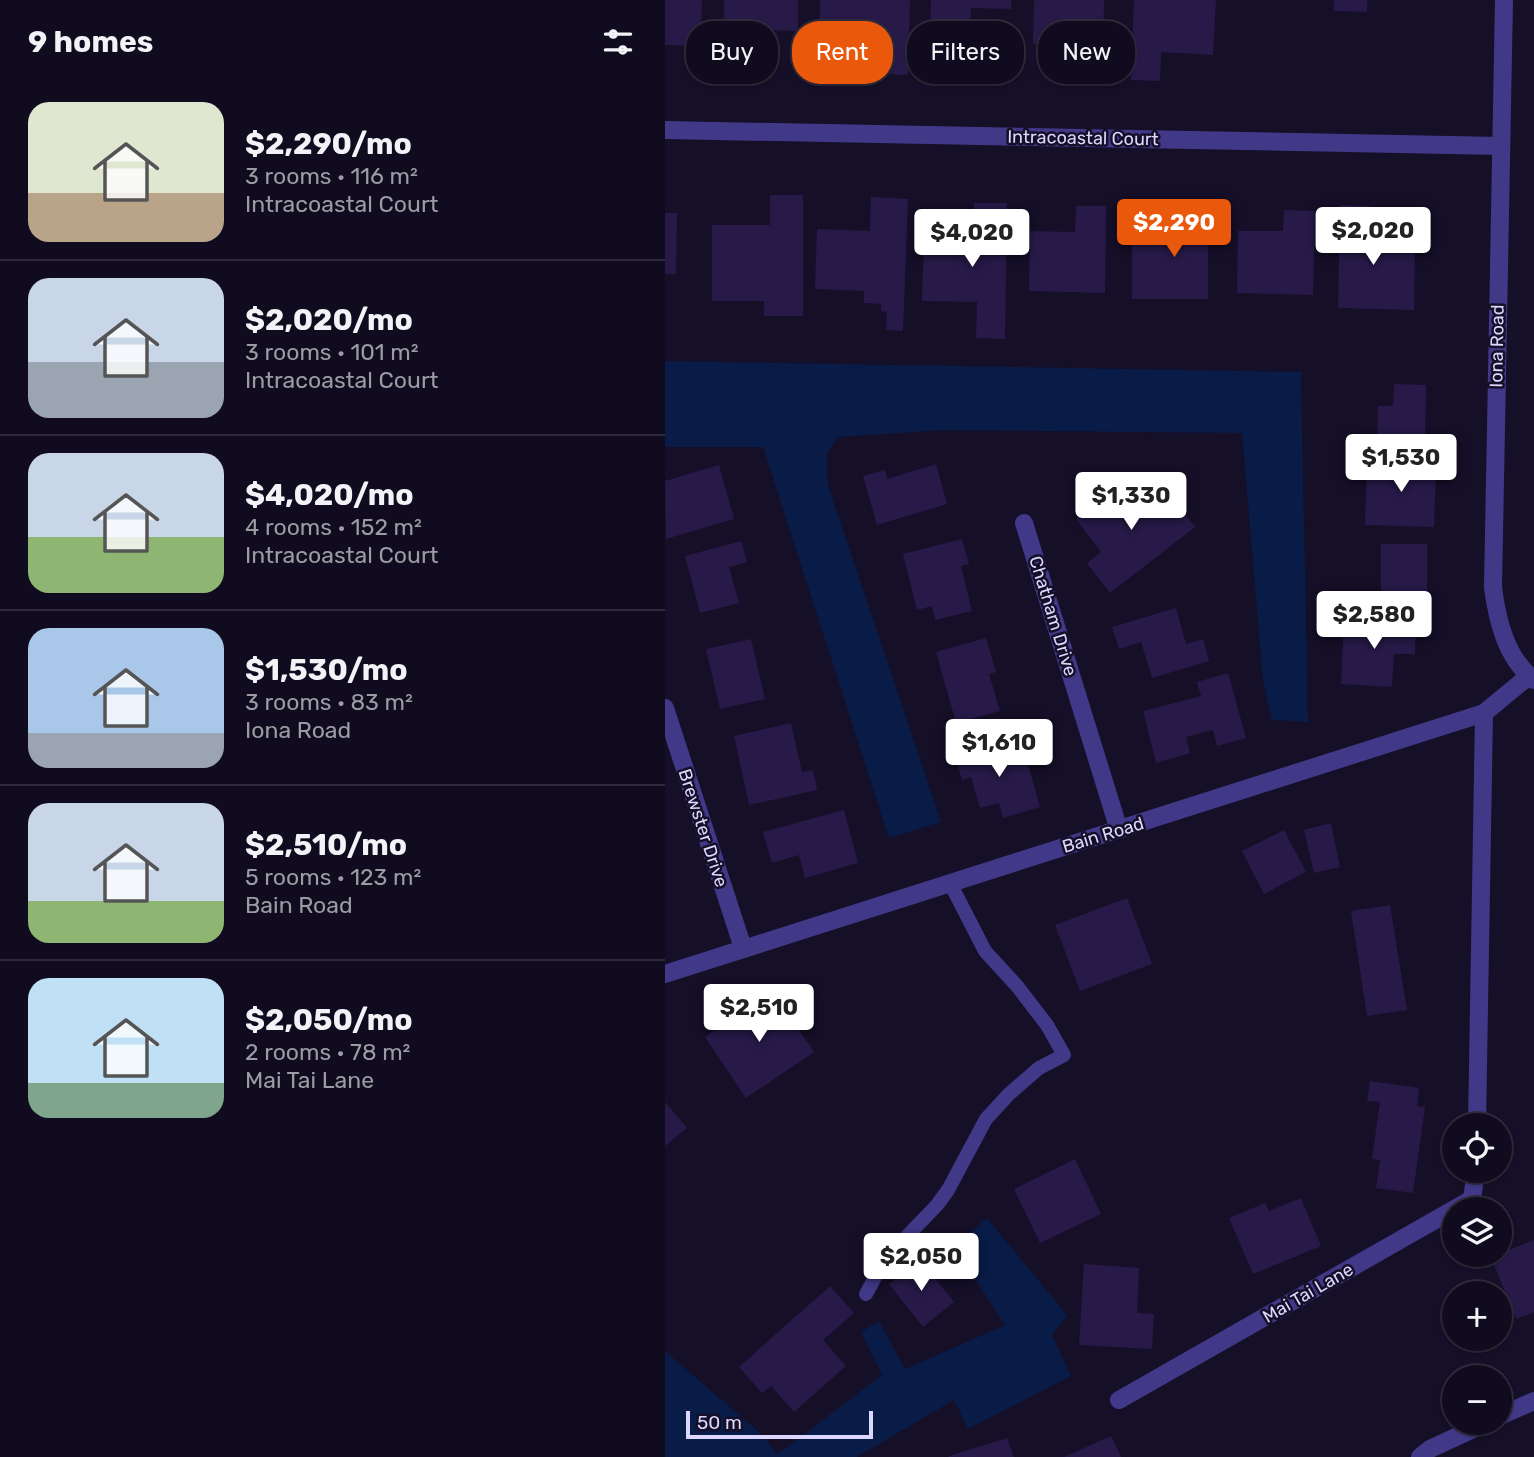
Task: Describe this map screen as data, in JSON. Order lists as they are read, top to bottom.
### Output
{
  "streets": {
    "street": [
      "Intracoastal Court",
      "Iona Road",
      "Chatham Drive",
      "Brewster Drive",
      "Bain Road",
      "Mai Tai Lane"
    ]
  },
  "crossings": [
    ["Intracoastal Court", "Iona Road"],
    ["Iona Road", "Bain Road"],
    ["Chatham Drive", "Bain Road"],
    ["Brewster Drive", "Bain Road"]
  ],
  "scale_bar": "50 m",
  "page": {
    "heading": "9 homes",
    "chip": [
      "Buy",
      "Rent",
      "Filters",
      "New"
    ],
    "list": [
      {
        "name": "$2,290/mo",
        "note": "3 rooms · 116 m² · Intracoastal Court"
      },
      {
        "name": "$2,020/mo",
        "note": "3 rooms · 101 m² · Intracoastal Court"
      },
      {
        "name": "$4,020/mo",
        "note": "4 rooms · 152 m² · Intracoastal Court"
      },
      {
        "name": "$1,530/mo",
        "note": "3 rooms · 83 m² · Iona Road"
      },
      {
        "name": "$2,510/mo",
        "note": "5 rooms · 123 m² · Bain Road"
      },
      {
        "name": "$2,050/mo",
        "note": "2 rooms · 78 m² · Mai Tai Lane"
      }
    ],
    "price": [
      "$2,290",
      "$2,020",
      "$4,020",
      "$1,530",
      "$1,330",
      "$2,580",
      "$1,610",
      "$2,510",
      "$2,050"
    ],
    "map_buttons": ["+", "−"],
    "scale": "50 m"
  }
}
